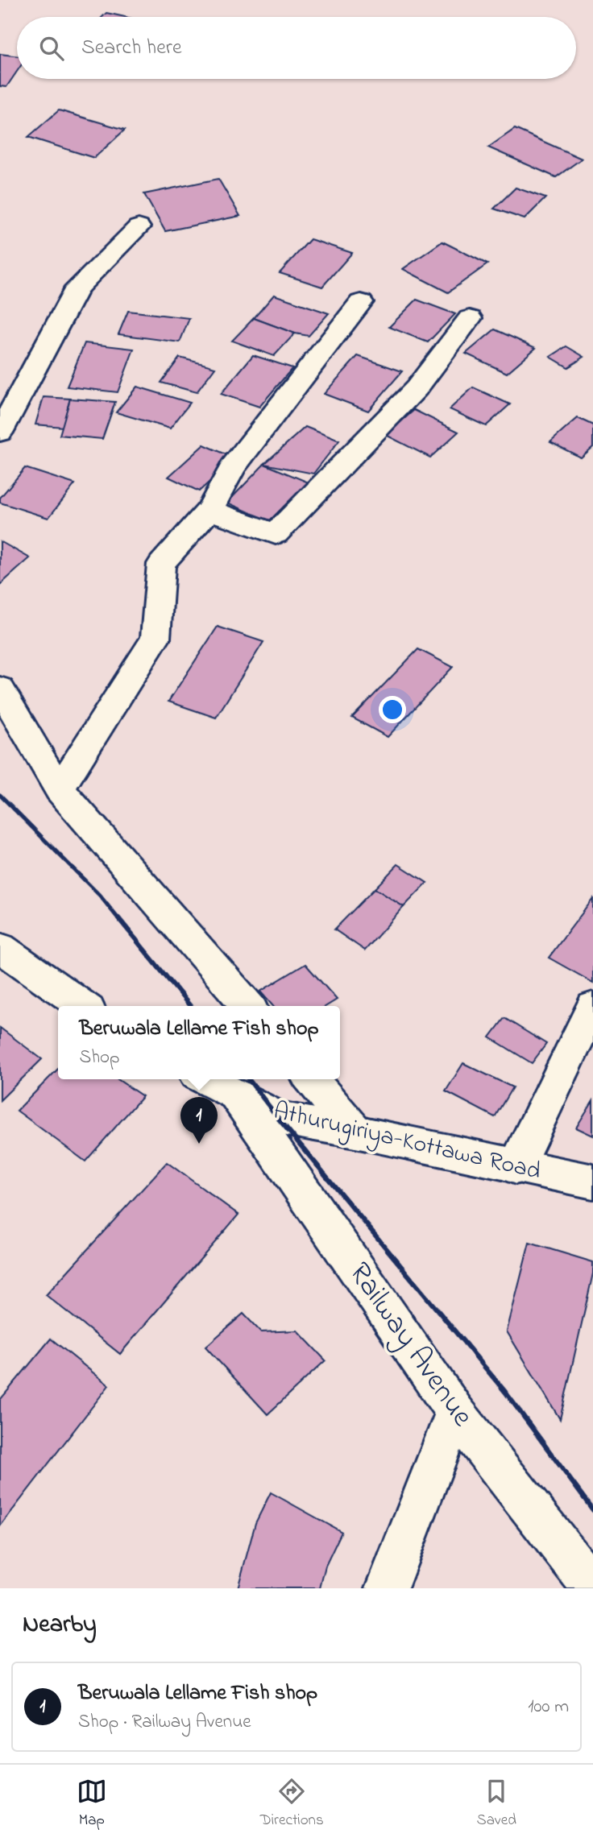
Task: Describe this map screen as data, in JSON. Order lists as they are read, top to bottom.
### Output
{
  "streets": {
    "street": ["Athurugiriya-Kottawa Road", "Railway Avenue"]
  },
  "crossings": [
    ["Athurugiriya-Kottawa Road", "Railway Avenue"]
  ],
  "page": {
    "search": "Search here",
    "popup": ["Beruwala Lellame Fish shop", "Shop"],
    "pins": "1",
    "heading": "Nearby",
    "list": [
      {
        "mark": "1",
        "name": "Beruwala Lellame Fish shop",
        "note": "Shop · Railway Avenue",
        "value": "100 m"
      }
    ],
    "nav": ["Map", "Directions", "Saved"]
  }
}
